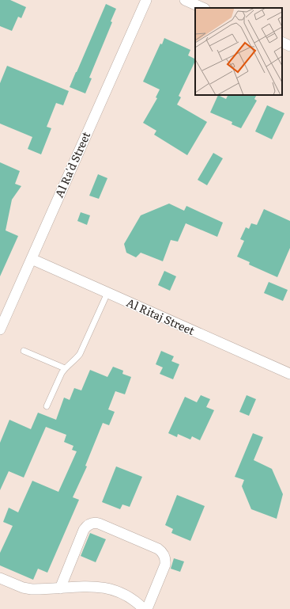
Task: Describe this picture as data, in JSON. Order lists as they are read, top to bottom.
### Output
{
  "streets": {
    "street": ["Al Ra'd Street", "Al Ritaj Street"]
  },
  "crossings": [
    ["Al Ra'd Street", "Al Ritaj Street"]
  ]
}
